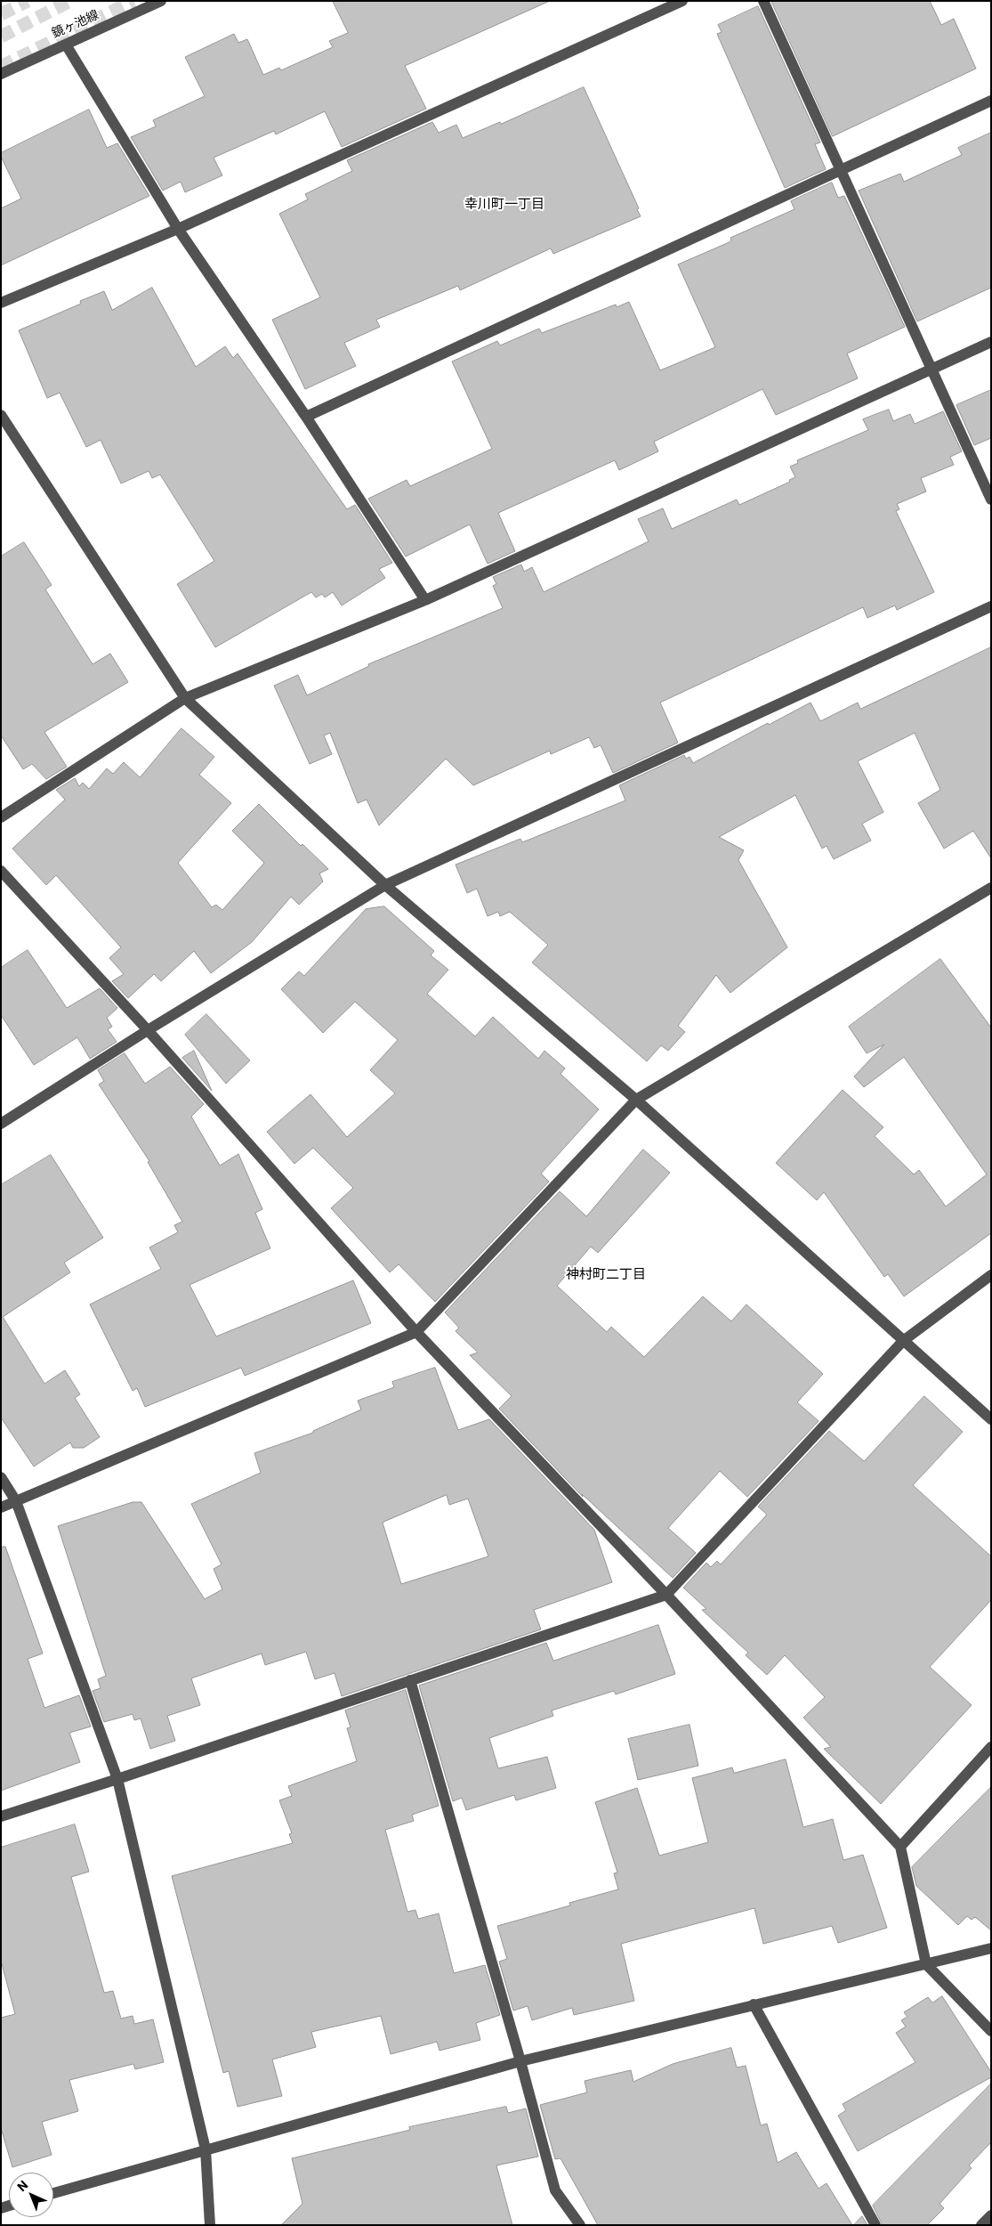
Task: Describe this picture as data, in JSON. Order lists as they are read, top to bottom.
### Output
{
  "streets": {
    "street": ["鏡ヶ池線"]
  },
  "districts": ["幸川町一丁目", "神村町二丁目"],
  "north": "top left"
}
